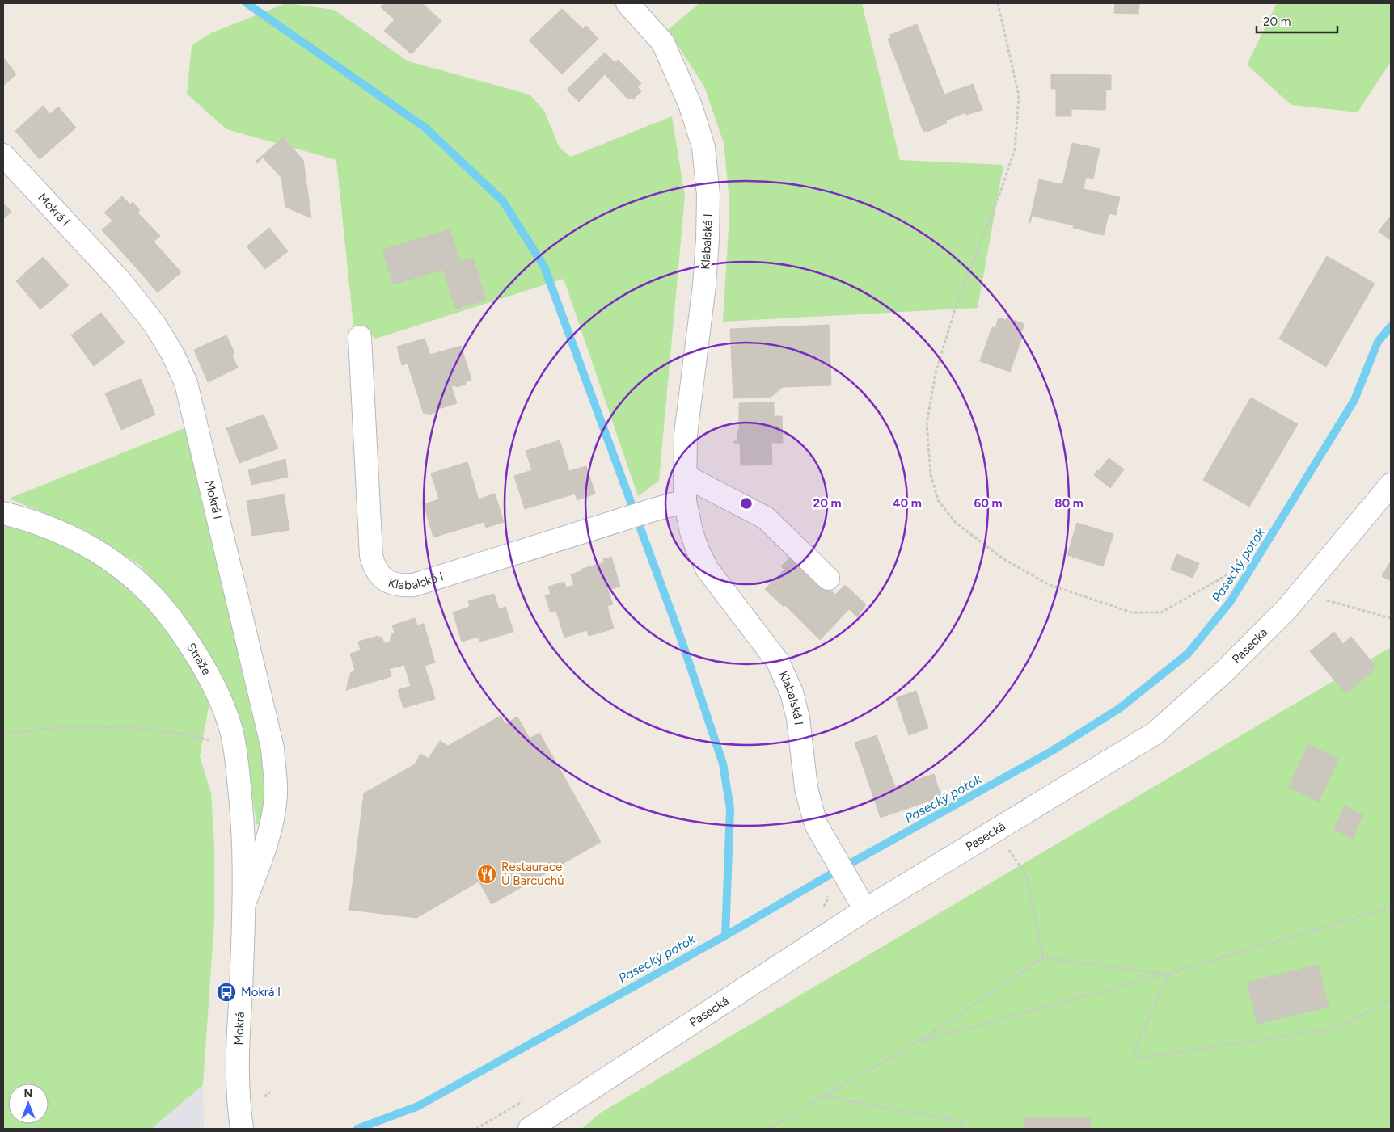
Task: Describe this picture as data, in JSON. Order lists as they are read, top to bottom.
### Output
{
  "streets": {
    "street": [
      "Mokrá I",
      "Klabalská I",
      "Pasecká",
      "Stráže",
      "Mokrá"
    ]
  },
  "crossings": [
    ["Mokrá I", "Stráže"],
    ["Mokrá I", "Mokrá"],
    ["Klabalská I", "Pasecká"],
    ["Stráže", "Mokrá"]
  ],
  "water": ["Pasecký potok"],
  "places": {
    "restaurant": ["Restaurace U Barcuchů"],
    "bus stop": ["Mokrá I"]
  },
  "scale_bar": "20 m",
  "north": "top",
  "rings": [
    "20 m",
    "40 m",
    "60 m",
    "80 m"
  ]
}
